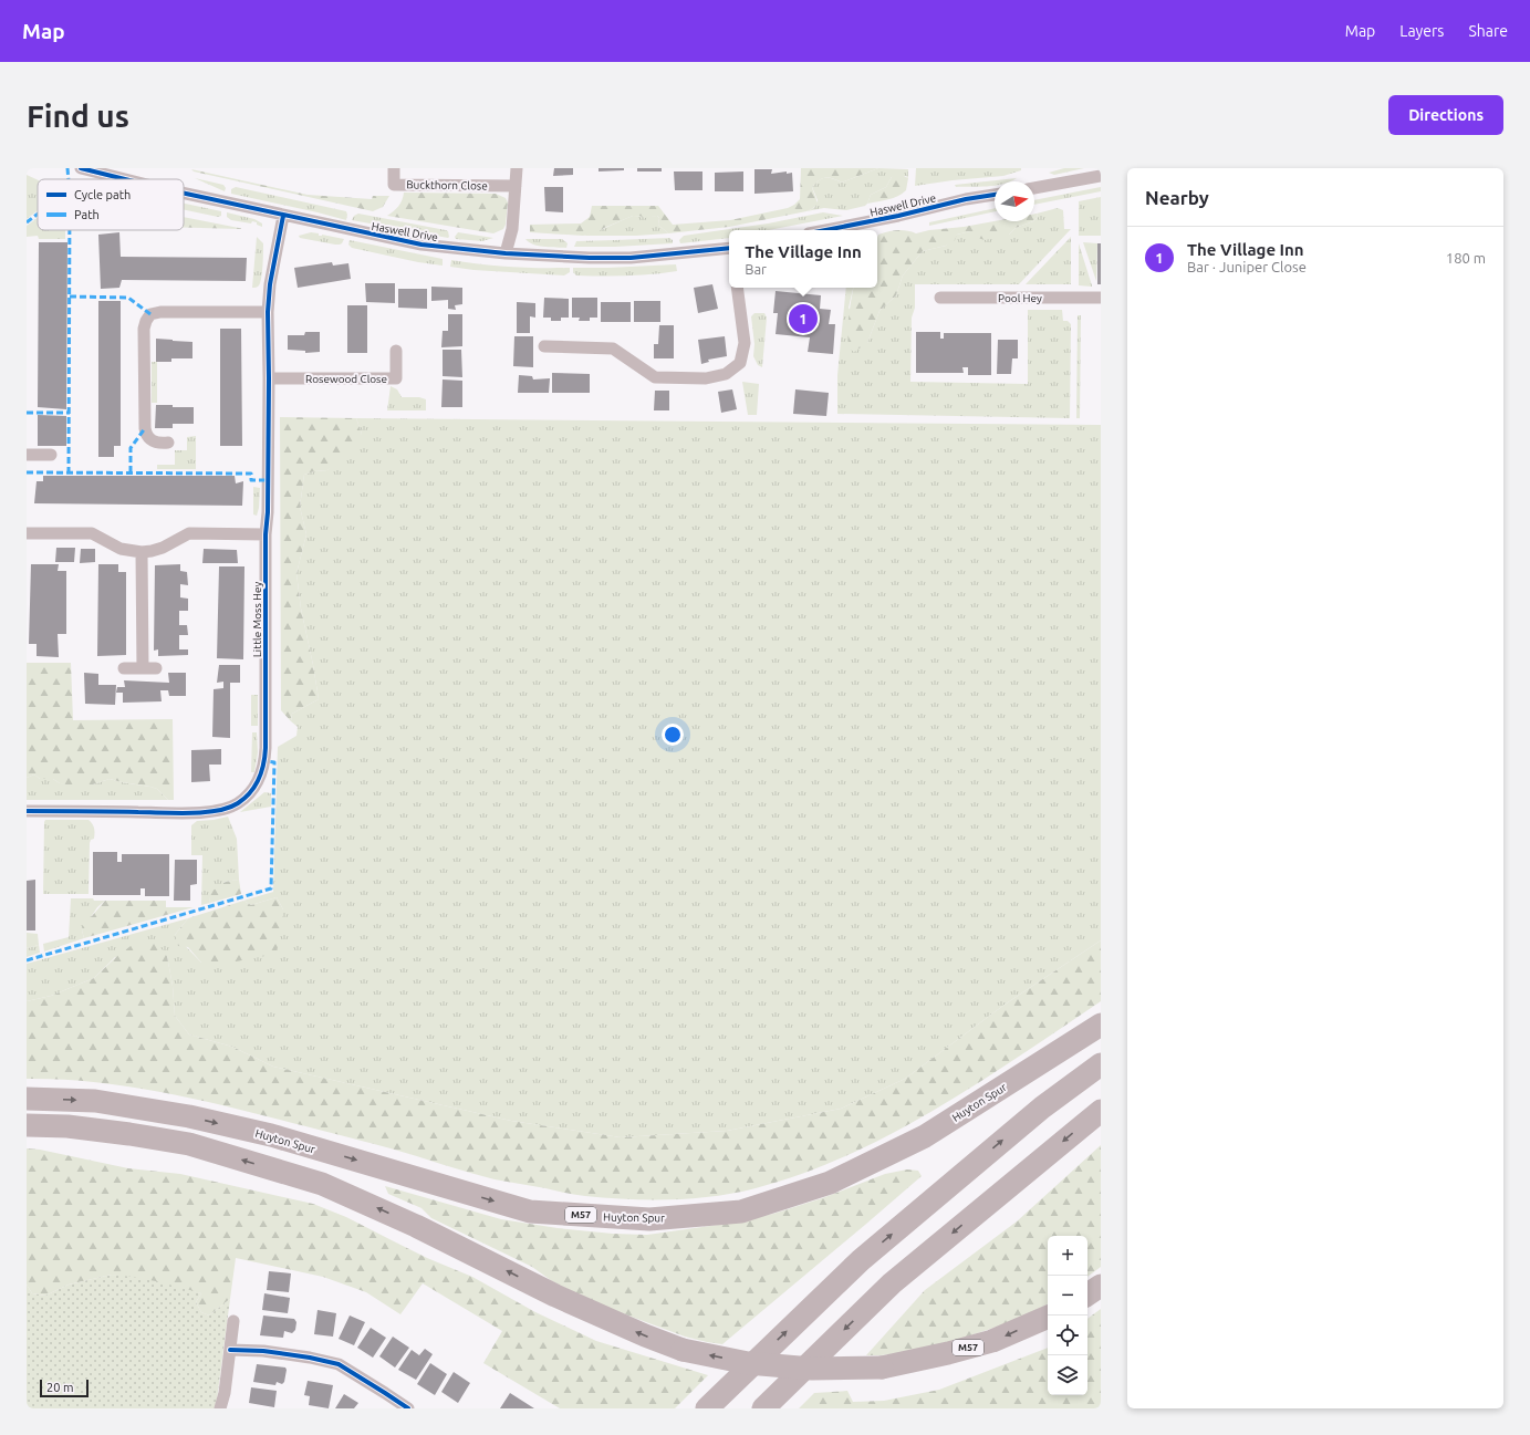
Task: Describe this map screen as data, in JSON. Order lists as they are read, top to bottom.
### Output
{
  "streets": {
    "highway": ["Huyton Spur", "M57"],
    "street": [
      "Buckthorn Close",
      "Haswell Drive",
      "Pool Hey",
      "Rosewood Close",
      "Little Moss Hey"
    ]
  },
  "crossings": [
    ["Haswell Drive", "Little Moss Hey"],
    ["Rosewood Close", "Little Moss Hey"]
  ],
  "legend": ["Cycle path", "Path"],
  "scale_bar": "20 m",
  "north": "right",
  "page": {
    "header": "Map",
    "nav": ["Map", "Layers", "Share"],
    "buttons": "Directions",
    "title": "Find us",
    "heading": "Nearby",
    "list": [
      {
        "mark": "1",
        "name": "The Village Inn",
        "note": "Bar · Juniper Close",
        "value": "180 m"
      }
    ],
    "popup": ["The Village Inn", "Bar"],
    "pins": "1",
    "map_buttons": ["+", "−"],
    "scale": "20 m"
  }
}
